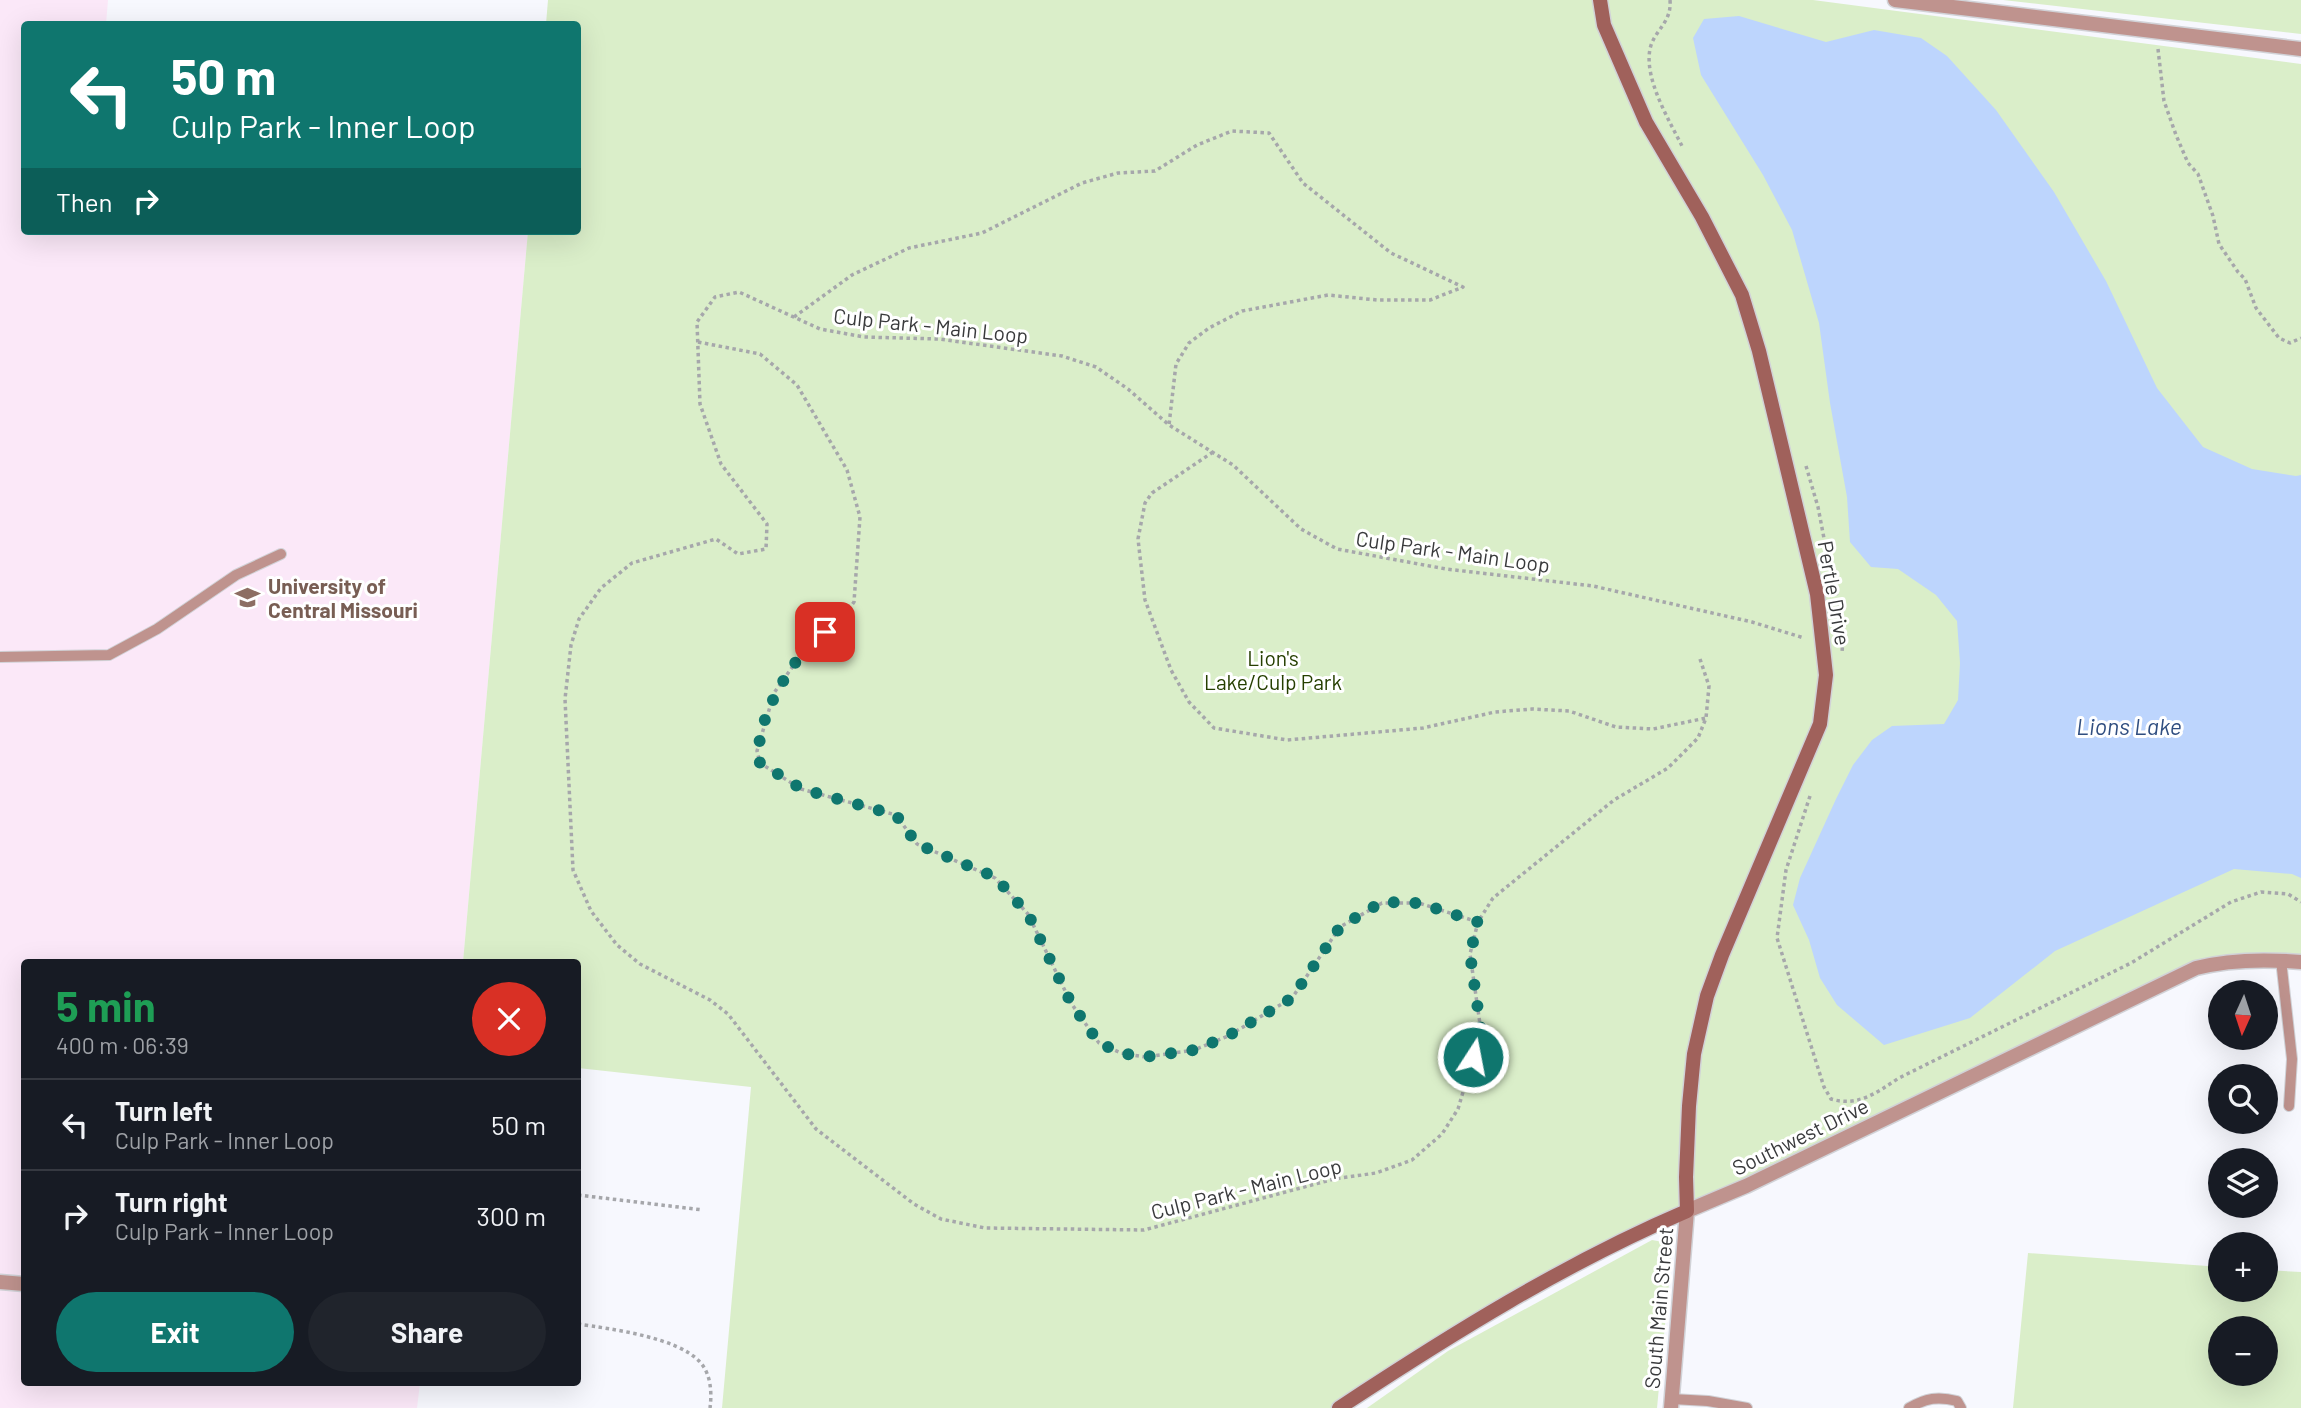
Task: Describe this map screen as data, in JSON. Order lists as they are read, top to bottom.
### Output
{
  "streets": {
    "street": ["Pertle Drive", "Southwest Drive", "South Main Street"],
    "path": ["Culp Park - Main Loop"]
  },
  "crossings": [
    ["Culp Park - Main Loop", "Pertle Drive"],
    ["Pertle Drive", "Southwest Drive"],
    ["Pertle Drive", "South Main Street"],
    ["Southwest Drive", "South Main Street"]
  ],
  "water": ["Lions Lake"],
  "parks": ["Lion's Lake/Culp Park"],
  "places": {
    "school or university": ["University of Central Missouri"]
  },
  "north": "bottom",
  "page": {
    "turn": ["50 m", "Culp Park - Inner Loop"],
    "then": "Then",
    "heading": ["5 min", "400 m · 06:39"],
    "map_buttons": ["+", "−"],
    "list": [
      {
        "name": "Turn left",
        "note": "Culp Park - Inner Loop",
        "value": "50 m"
      },
      {
        "name": "Turn right",
        "note": "Culp Park - Inner Loop",
        "value": "300 m"
      }
    ],
    "buttons": ["Exit", "Share"]
  }
}
